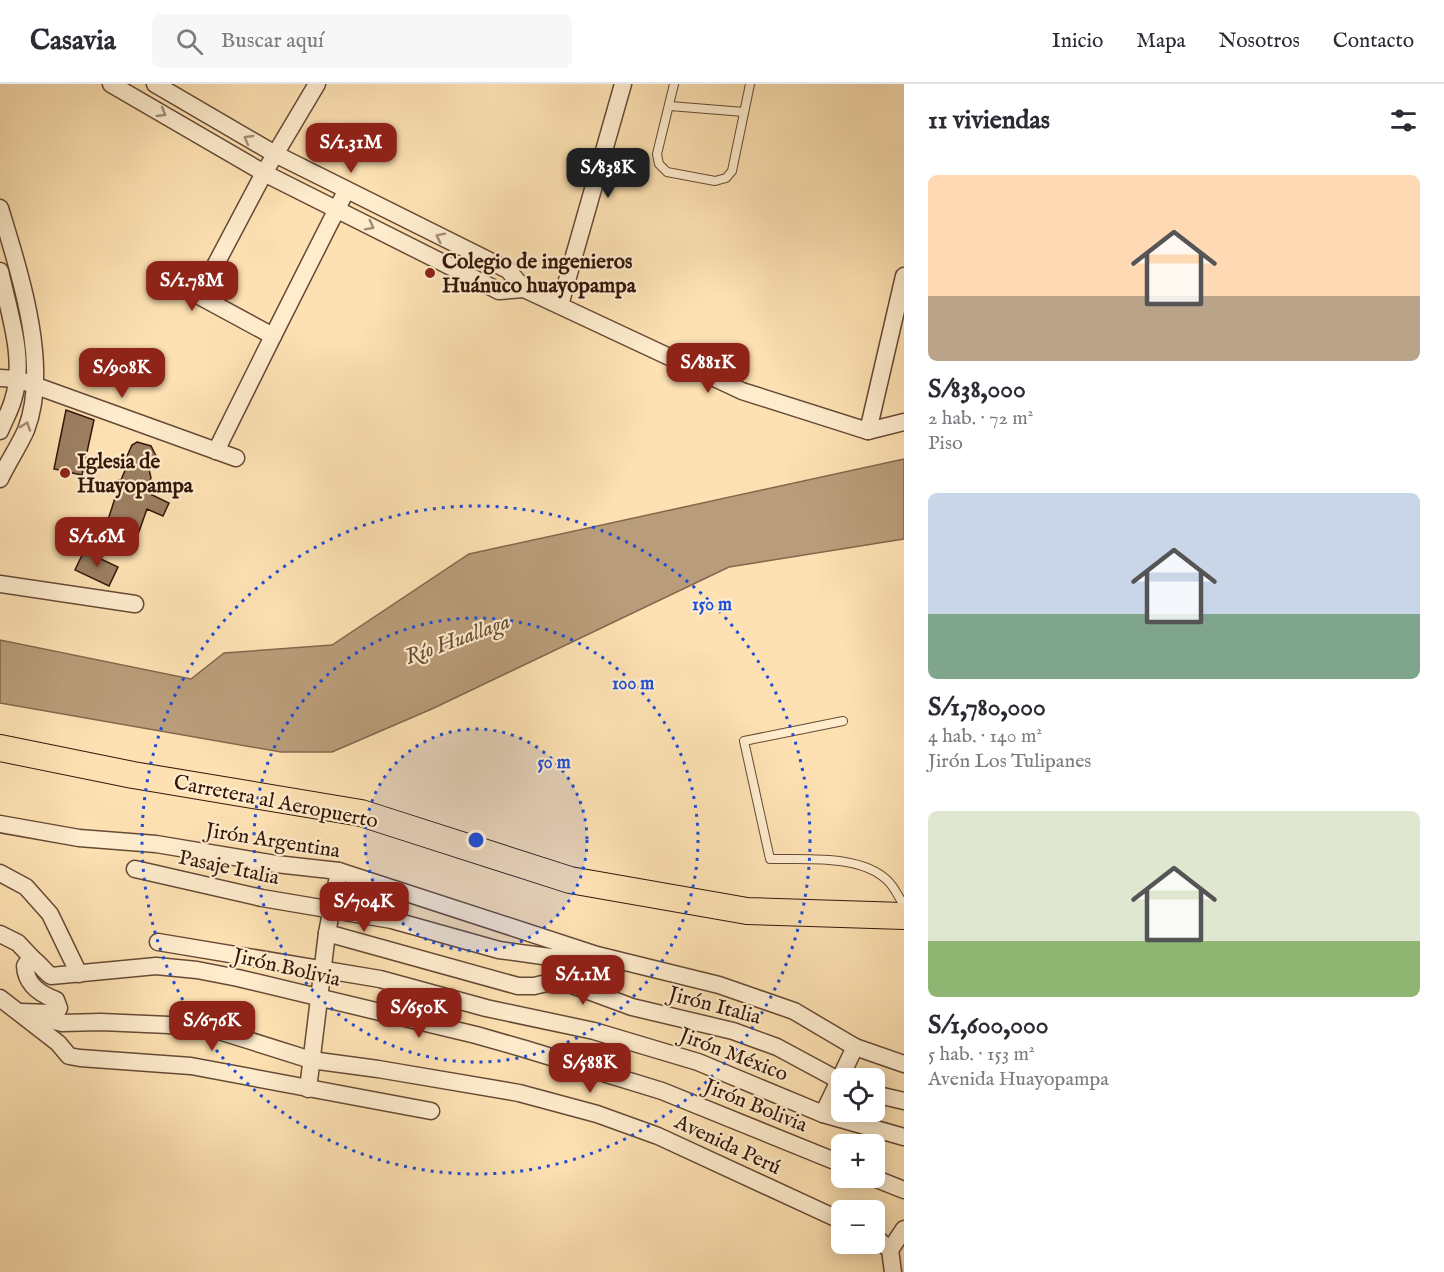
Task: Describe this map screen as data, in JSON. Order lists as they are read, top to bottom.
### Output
{
  "streets": {
    "main road": ["Carretera al Aeropuerto"],
    "street": [
      "Jirón Argentina",
      "Pasaje Italia",
      "Jirón Bolivia",
      "Jirón Italia",
      "Jirón México",
      "Avenida Perú"
    ]
  },
  "crossings": [
    ["Jirón Argentina", "Pasaje Italia"]
  ],
  "water": ["Río Huallaga"],
  "places": ["Colegio de ingenieros Huánuco huayopampa", "Iglesia de Huayopampa"],
  "page": {
    "header": "Casavia",
    "search": "Buscar aquí",
    "nav": [
      "Inicio",
      "Mapa",
      "Nosotros",
      "Contacto"
    ],
    "heading": "11 viviendas",
    "price": [
      "S/1.31M",
      "S/838K",
      "S/1.78M",
      "S/881K",
      "S/908K",
      "S/1.6M",
      "S/704K",
      "S/1.1M",
      "S/650K",
      "S/676K",
      "S/588K"
    ],
    "list": [
      {
        "name": "S/838,000",
        "note": "2 hab. · 72 m² · Piso"
      },
      {
        "name": "S/1,780,000",
        "note": "4 hab. · 140 m² · Jirón Los Tulipanes"
      },
      {
        "name": "S/1,600,000",
        "note": "5 hab. · 153 m² · Avenida Huayopampa"
      }
    ],
    "map_buttons": ["+", "−"]
  },
  "rings": ["150 m", "100 m", "50 m"]
}
